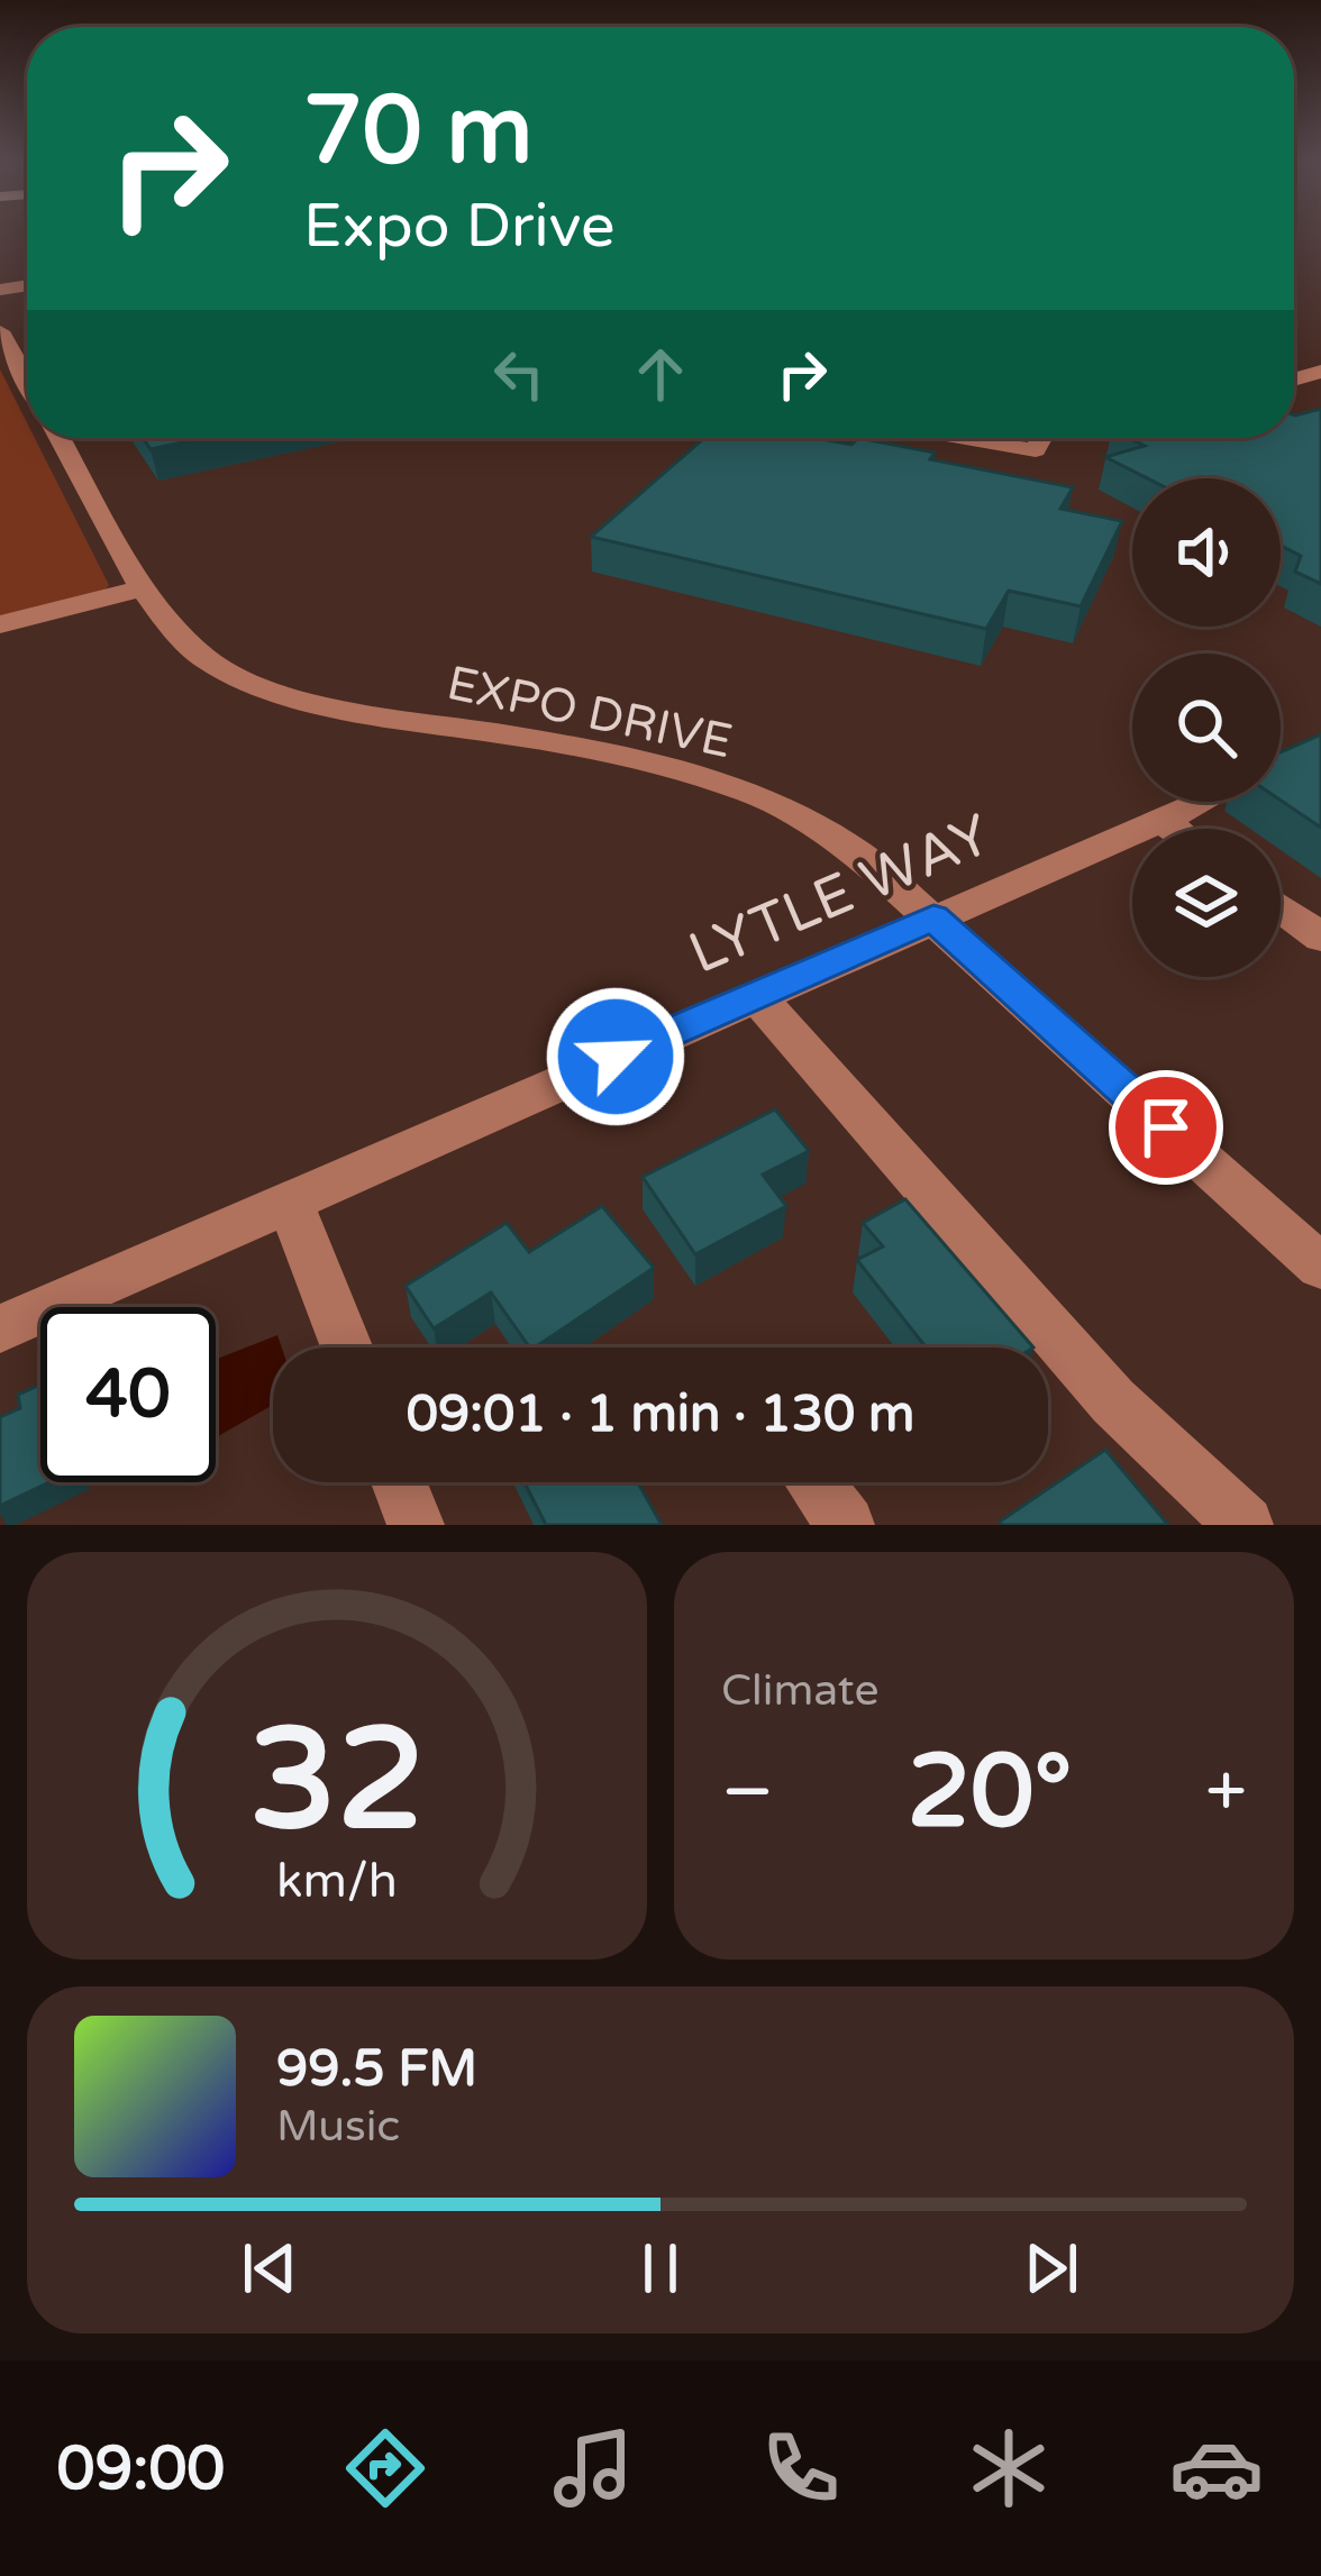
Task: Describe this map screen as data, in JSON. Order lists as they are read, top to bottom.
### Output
{
  "streets": {
    "street": ["EXPO DRIVE", "LYTLE WAY"]
  },
  "crossings": [
    ["EXPO DRIVE", "LYTLE WAY"]
  ],
  "page": {
    "turn": ["70 m", "Expo Drive"],
    "limit": "40",
    "trip": "09:01 · 1 min · 130 m",
    "tile": "Climate",
    "heat": ["−", "20°", "+"],
    "song": ["99.5 FM", "Music"],
    "tabs": "09:00",
    "gauge": ["32", "km/h"]
  }
}
